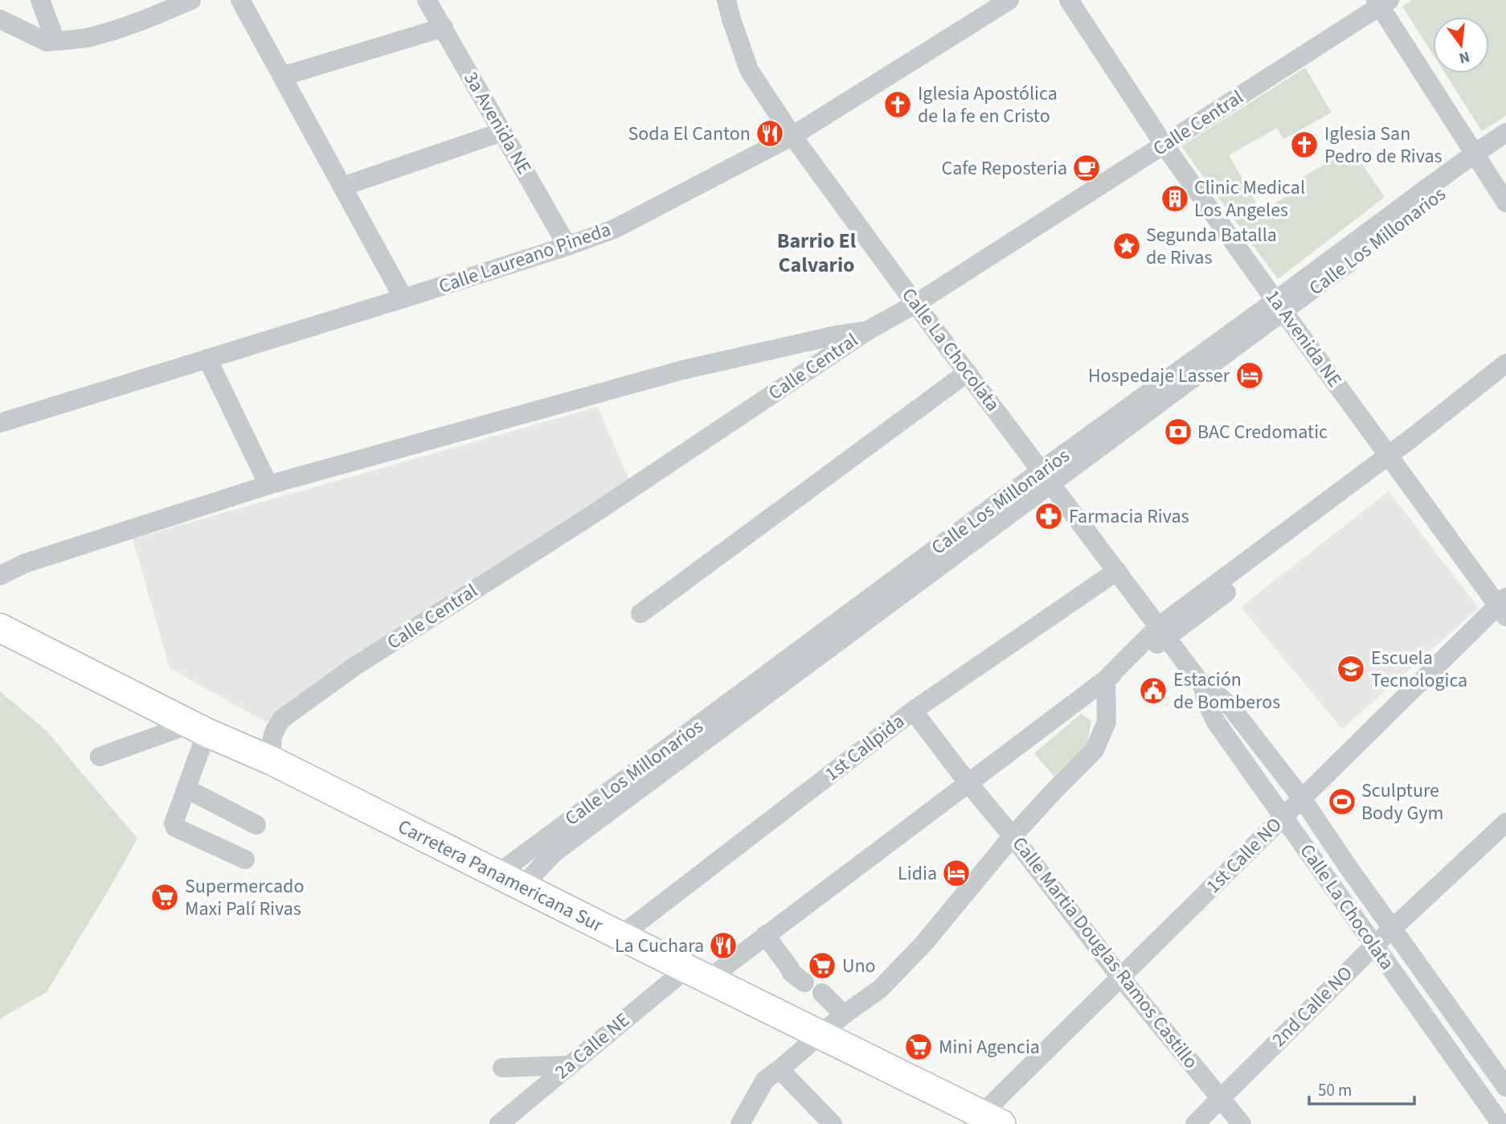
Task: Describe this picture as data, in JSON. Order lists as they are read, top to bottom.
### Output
{
  "streets": {
    "highway": ["Carretera Panamericana Sur"],
    "street": [
      "3a Avenida NE",
      "Calle Central",
      "Calle Los Millonarios",
      "Calle Laureano Pineda",
      "1a Avenida NE",
      "Calle La Chocolata",
      "1st Callpida",
      "1st Calle NO",
      "Calle Martia Douglas Ramos Castillo",
      "2nd Calle NO",
      "2a Calle NE"
    ]
  },
  "crossings": [
    ["3a Avenida NE", "Calle Laureano Pineda"],
    ["Calle Central", "1a Avenida NE"],
    ["Calle Central", "Calle La Chocolata"],
    ["Calle Central", "Carretera Panamericana Sur"],
    ["Calle Los Millonarios", "1a Avenida NE"],
    ["Calle Los Millonarios", "Calle La Chocolata"],
    ["Calle Los Millonarios", "Carretera Panamericana Sur"],
    ["Calle Laureano Pineda", "Calle La Chocolata"],
    ["1a Avenida NE", "1st Calle NO"],
    ["1a Avenida NE", "2a Calle NE"],
    ["Calle La Chocolata", "1st Callpida"],
    ["Calle La Chocolata", "1st Calle NO"],
    ["Calle La Chocolata", "2nd Calle NO"],
    ["Calle La Chocolata", "2a Calle NE"],
    ["1st Callpida", "Carretera Panamericana Sur"],
    ["1st Callpida", "Calle Martia Douglas Ramos Castillo"],
    ["1st Calle NO", "Carretera Panamericana Sur"],
    ["1st Calle NO", "Calle Martia Douglas Ramos Castillo"],
    ["Carretera Panamericana Sur", "2a Calle NE"],
    ["Calle Martia Douglas Ramos Castillo", "2nd Calle NO"],
    ["Calle Martia Douglas Ramos Castillo", "2a Calle NE"]
  ],
  "districts": ["Barrio El Calvario"],
  "places": {
    "church": ["Iglesia Apostólica de la fe en Cristo", "Iglesia San Pedro de Rivas"],
    "restaurant": ["Soda El Canton", "La Cuchara"],
    "cafe": ["Cafe Reposteria"],
    "building": ["Clinic Medical Los Angeles"],
    "place": ["Segunda Batalla de Rivas"],
    "hotel": ["Hospedaje Lasser", "Lidia"],
    "bank": ["BAC Credomatic"],
    "pharmacy": ["Farmacia Rivas"],
    "school or university": ["Escuela Tecnologica"],
    "public building": ["Estación de Bomberos"],
    "sports": ["Sculpture Body Gym"],
    "supermarket": ["Supermercado Maxi Palí Rivas", "Uno", "Mini Agencia"]
  },
  "scale_bar": "50 m",
  "north": "bottom"
}
